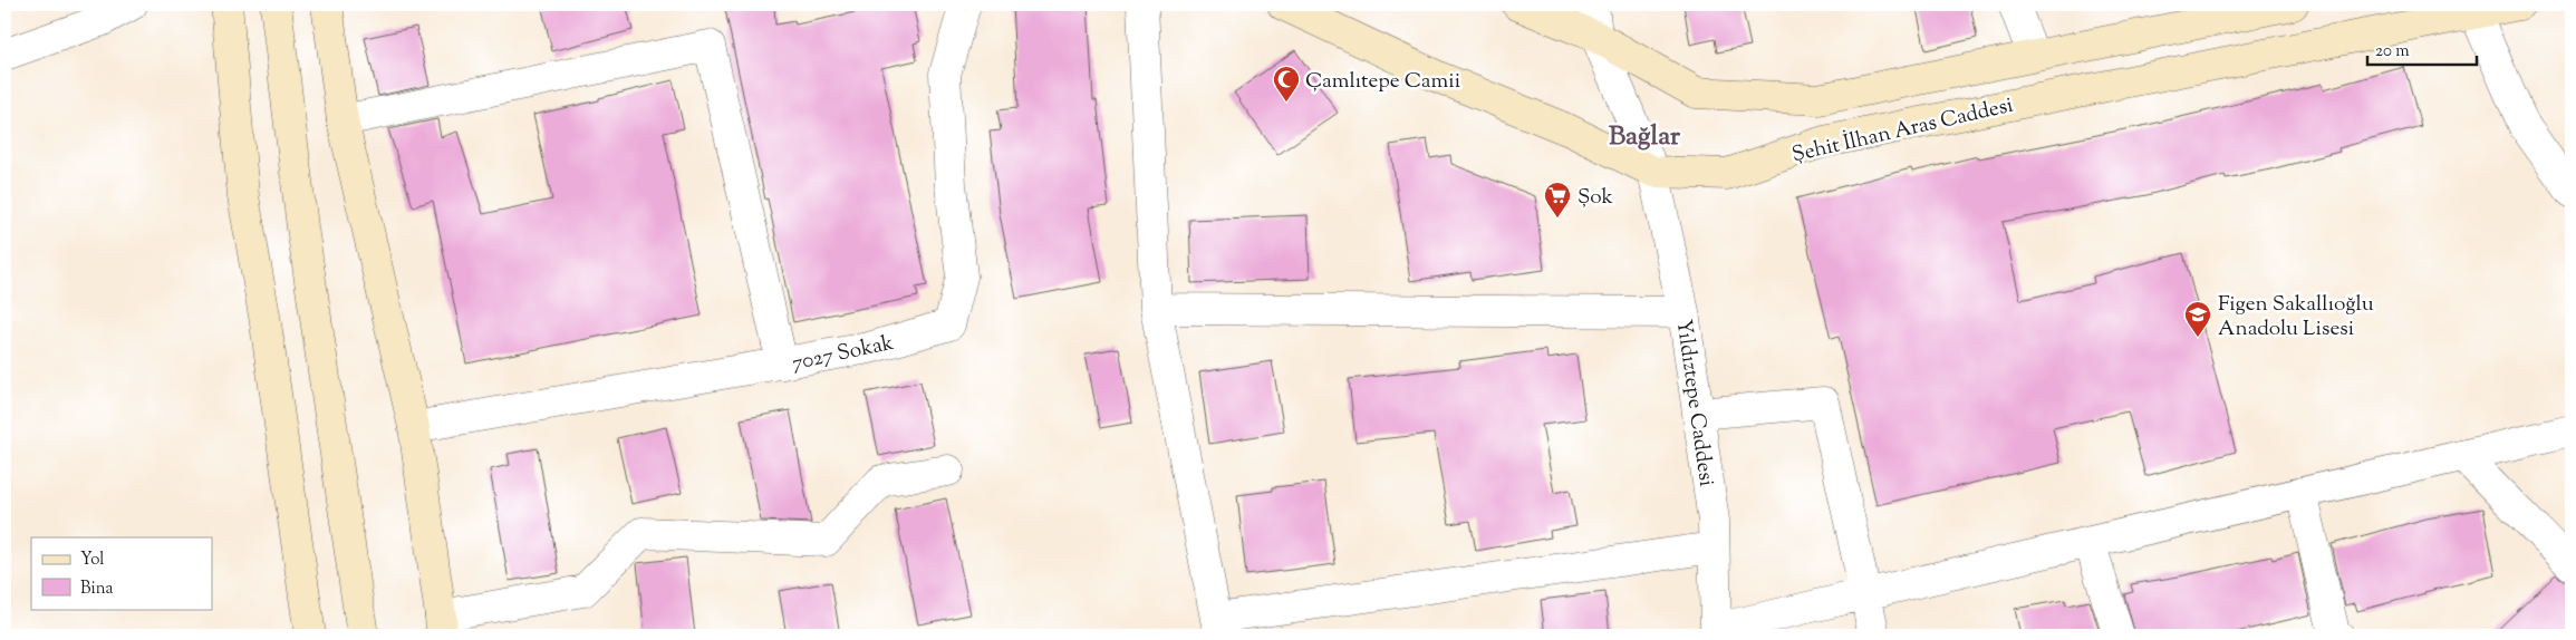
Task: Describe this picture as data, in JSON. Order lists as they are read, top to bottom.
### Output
{
  "streets": {
    "main road": ["Şehit İlhan Aras Caddesi"],
    "street": ["7027 Sokak", "Yıldıztepe Caddesi"]
  },
  "crossings": [
    ["Şehit İlhan Aras Caddesi", "Yıldıztepe Caddesi"]
  ],
  "districts": ["Bağlar"],
  "places": {
    "mosque": ["Çamlıtepe Camii"],
    "supermarket": ["Şok"],
    "school or university": ["Figen Sakallıoğlu Anadolu Lisesi"]
  },
  "legend": ["Yol", "Bina"],
  "scale_bar": "20 m"
}
